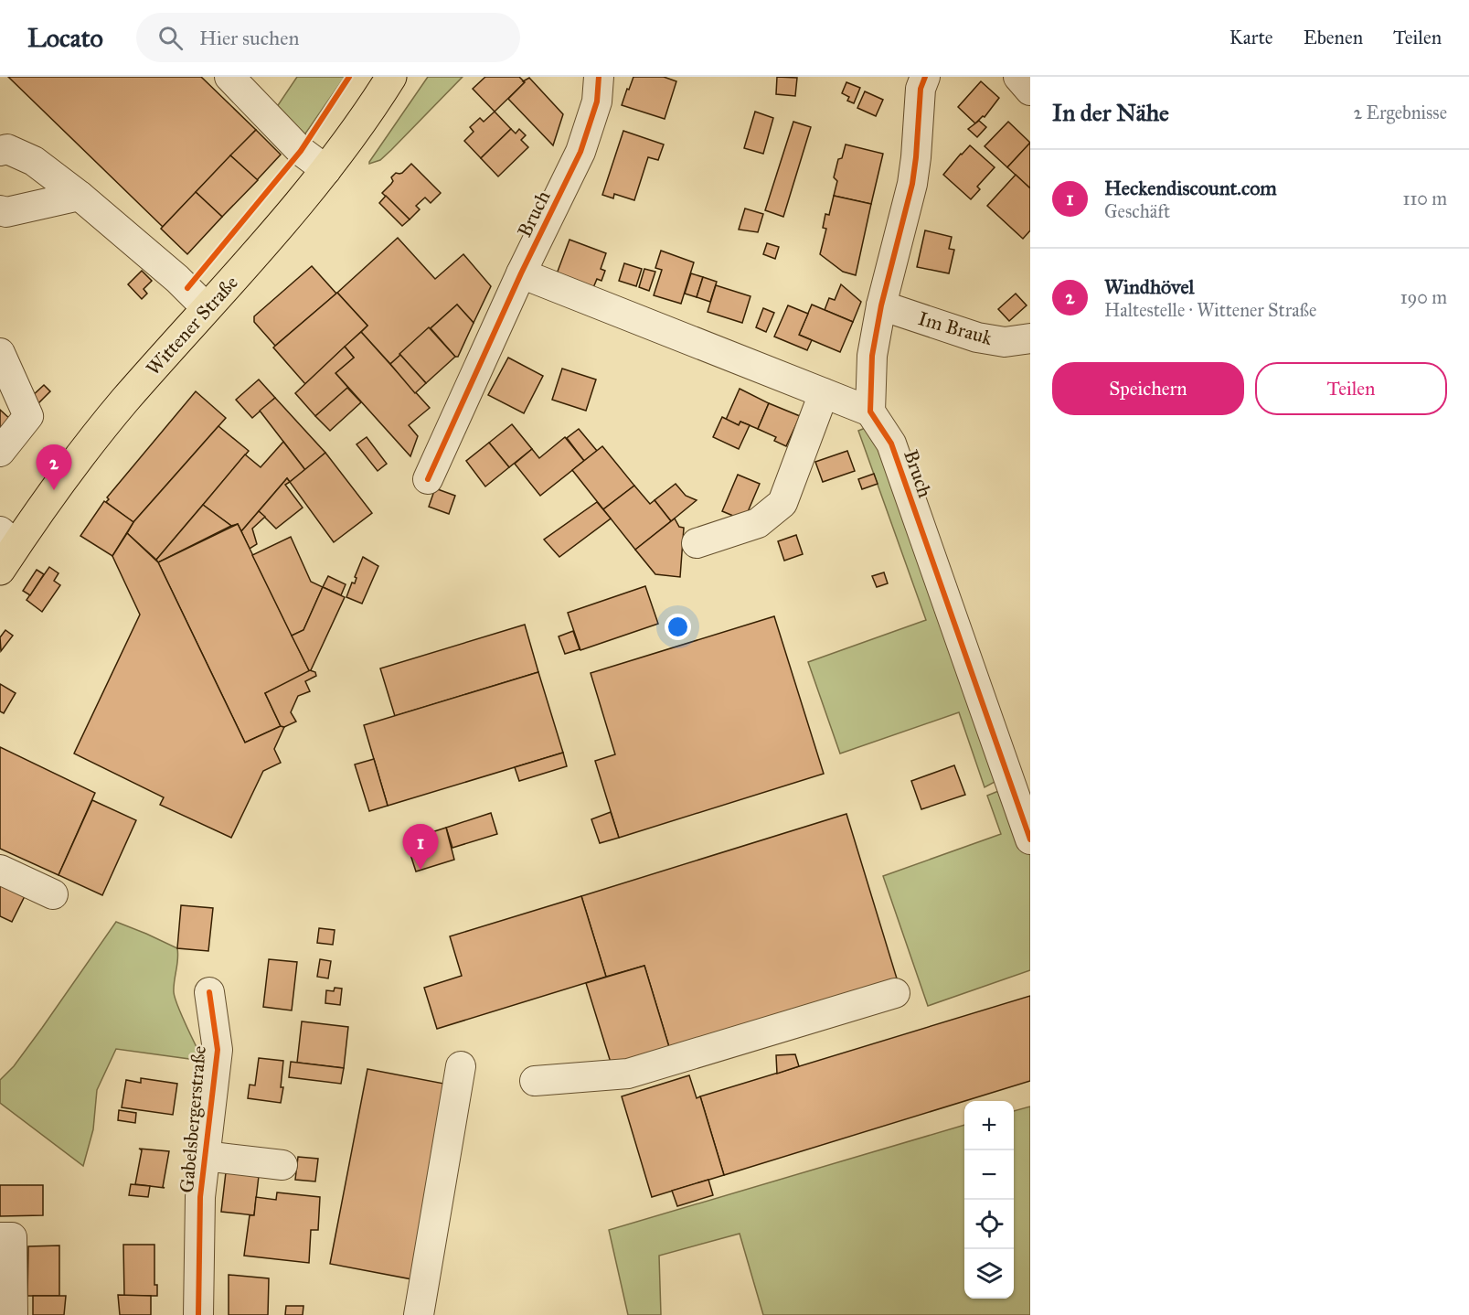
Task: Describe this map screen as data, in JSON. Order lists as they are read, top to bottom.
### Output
{
  "streets": {
    "main road": ["Wittener Straße"],
    "street": ["Bruch", "Im Brauk", "Gabelsbergerstraße"]
  },
  "page": {
    "header": "Locato",
    "search": "Hier suchen",
    "nav": ["Karte", "Ebenen", "Teilen"],
    "heading": ["In der Nähe", "2 Ergebnisse"],
    "list": [
      {
        "mark": "1",
        "name": "Heckendiscount.com",
        "note": "Geschäft",
        "value": "110 m"
      },
      {
        "mark": "2",
        "name": "Windhövel",
        "note": "Haltestelle · Wittener Straße",
        "value": "190 m"
      }
    ],
    "buttons": ["Speichern", "Teilen"],
    "pins": ["2", "1"],
    "map_buttons": ["+", "−"]
  }
}
